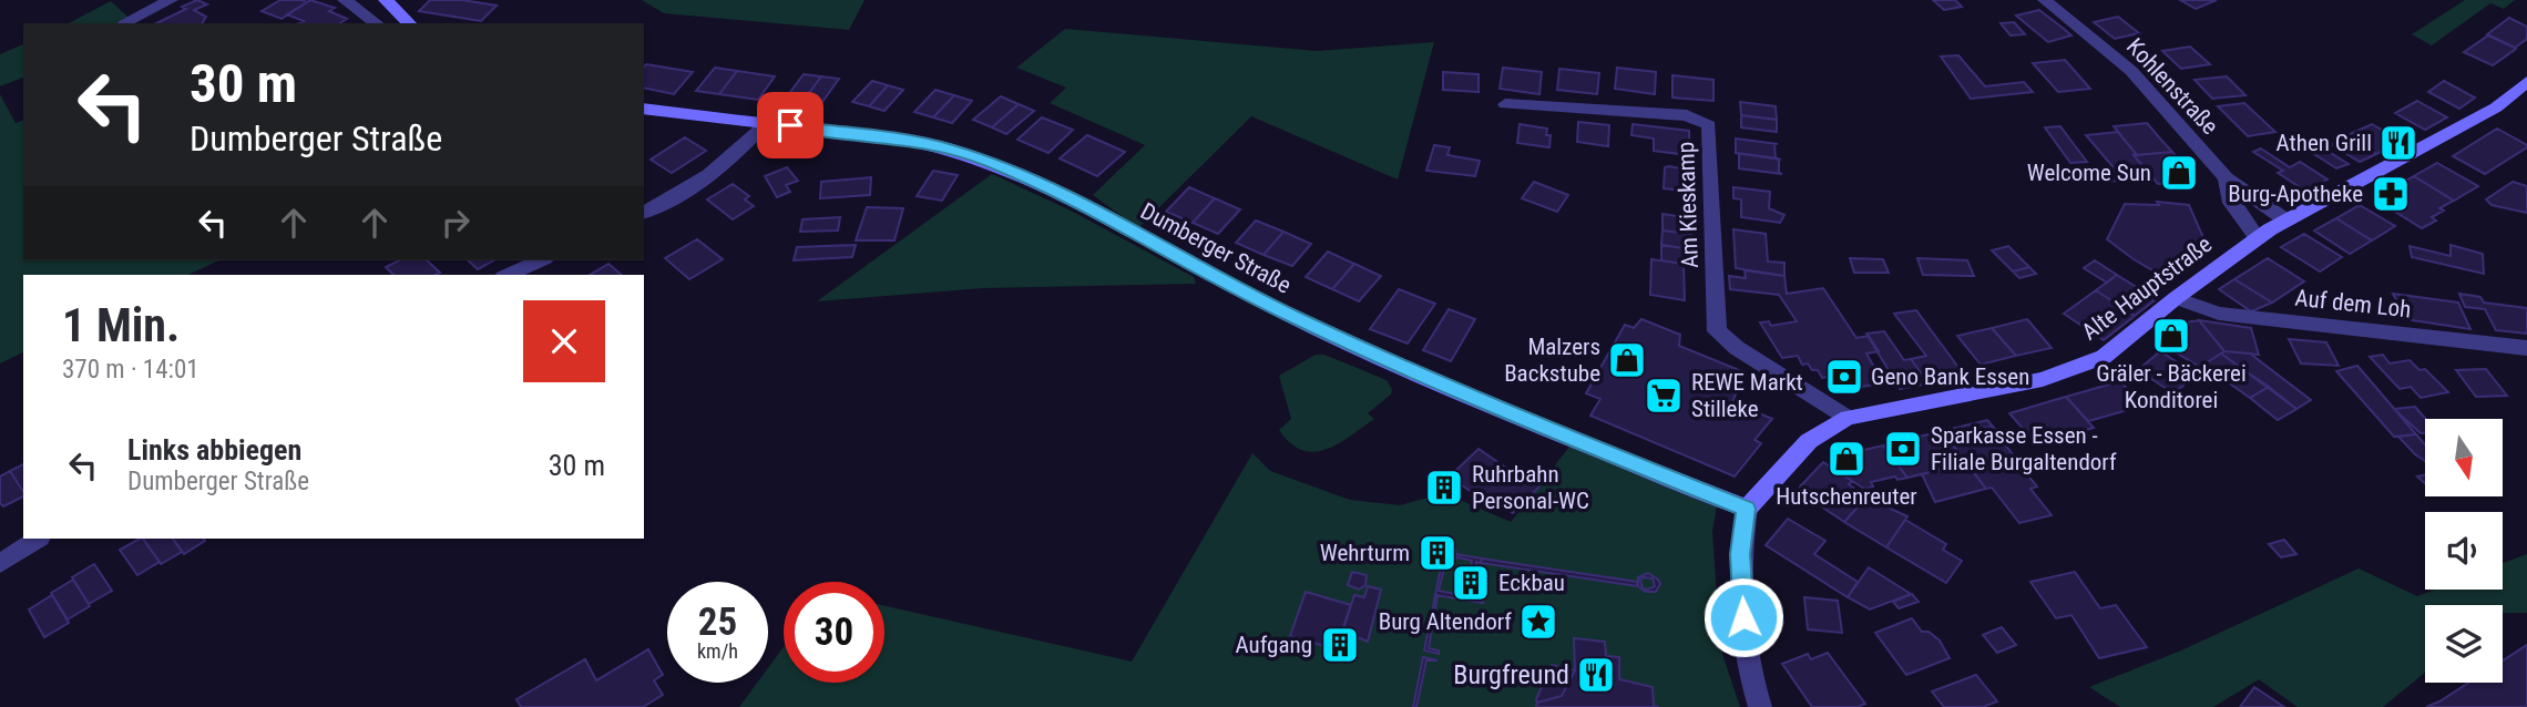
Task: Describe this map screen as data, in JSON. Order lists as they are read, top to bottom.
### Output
{
  "streets": {
    "main road": ["Dumberger Straße", "Alte Hauptstraße"],
    "street": ["Kohlenstraße", "Am Kieskamp", "Auf dem Loh"]
  },
  "crossings": [
    ["Kohlenstraße", "Alte Hauptstraße"],
    ["Am Kieskamp", "Alte Hauptstraße"],
    ["Dumberger Straße", "Alte Hauptstraße"],
    ["Alte Hauptstraße", "Auf dem Loh"]
  ],
  "places": {
    "restaurant": ["Athen Grill", "Burgfreund"],
    "shop": [
      "Welcome Sun",
      "Gräler - Bäckerei Konditorei",
      "Malzers Backstube",
      "Hutschenreuter"
    ],
    "pharmacy": ["Burg-Apotheke"],
    "bank": ["Geno Bank Essen", "Sparkasse Essen - Filiale Burgaltendorf"],
    "supermarket": ["REWE Markt Stilleke"],
    "building": [
      "Ruhrbahn Personal-WC",
      "Wehrturm",
      "Eckbau",
      "Aufgang"
    ],
    "place": ["Burg Altendorf"]
  },
  "north": "bottom",
  "page": {
    "turn": ["30 m", "Dumberger Straße"],
    "heading": ["1 Min.", "370 m · 14:01"],
    "list": [
      {
        "name": "Links abbiegen",
        "note": "Dumberger Straße",
        "value": "30 m"
      }
    ],
    "speed": "25 km/h",
    "limit": "30"
  }
}
